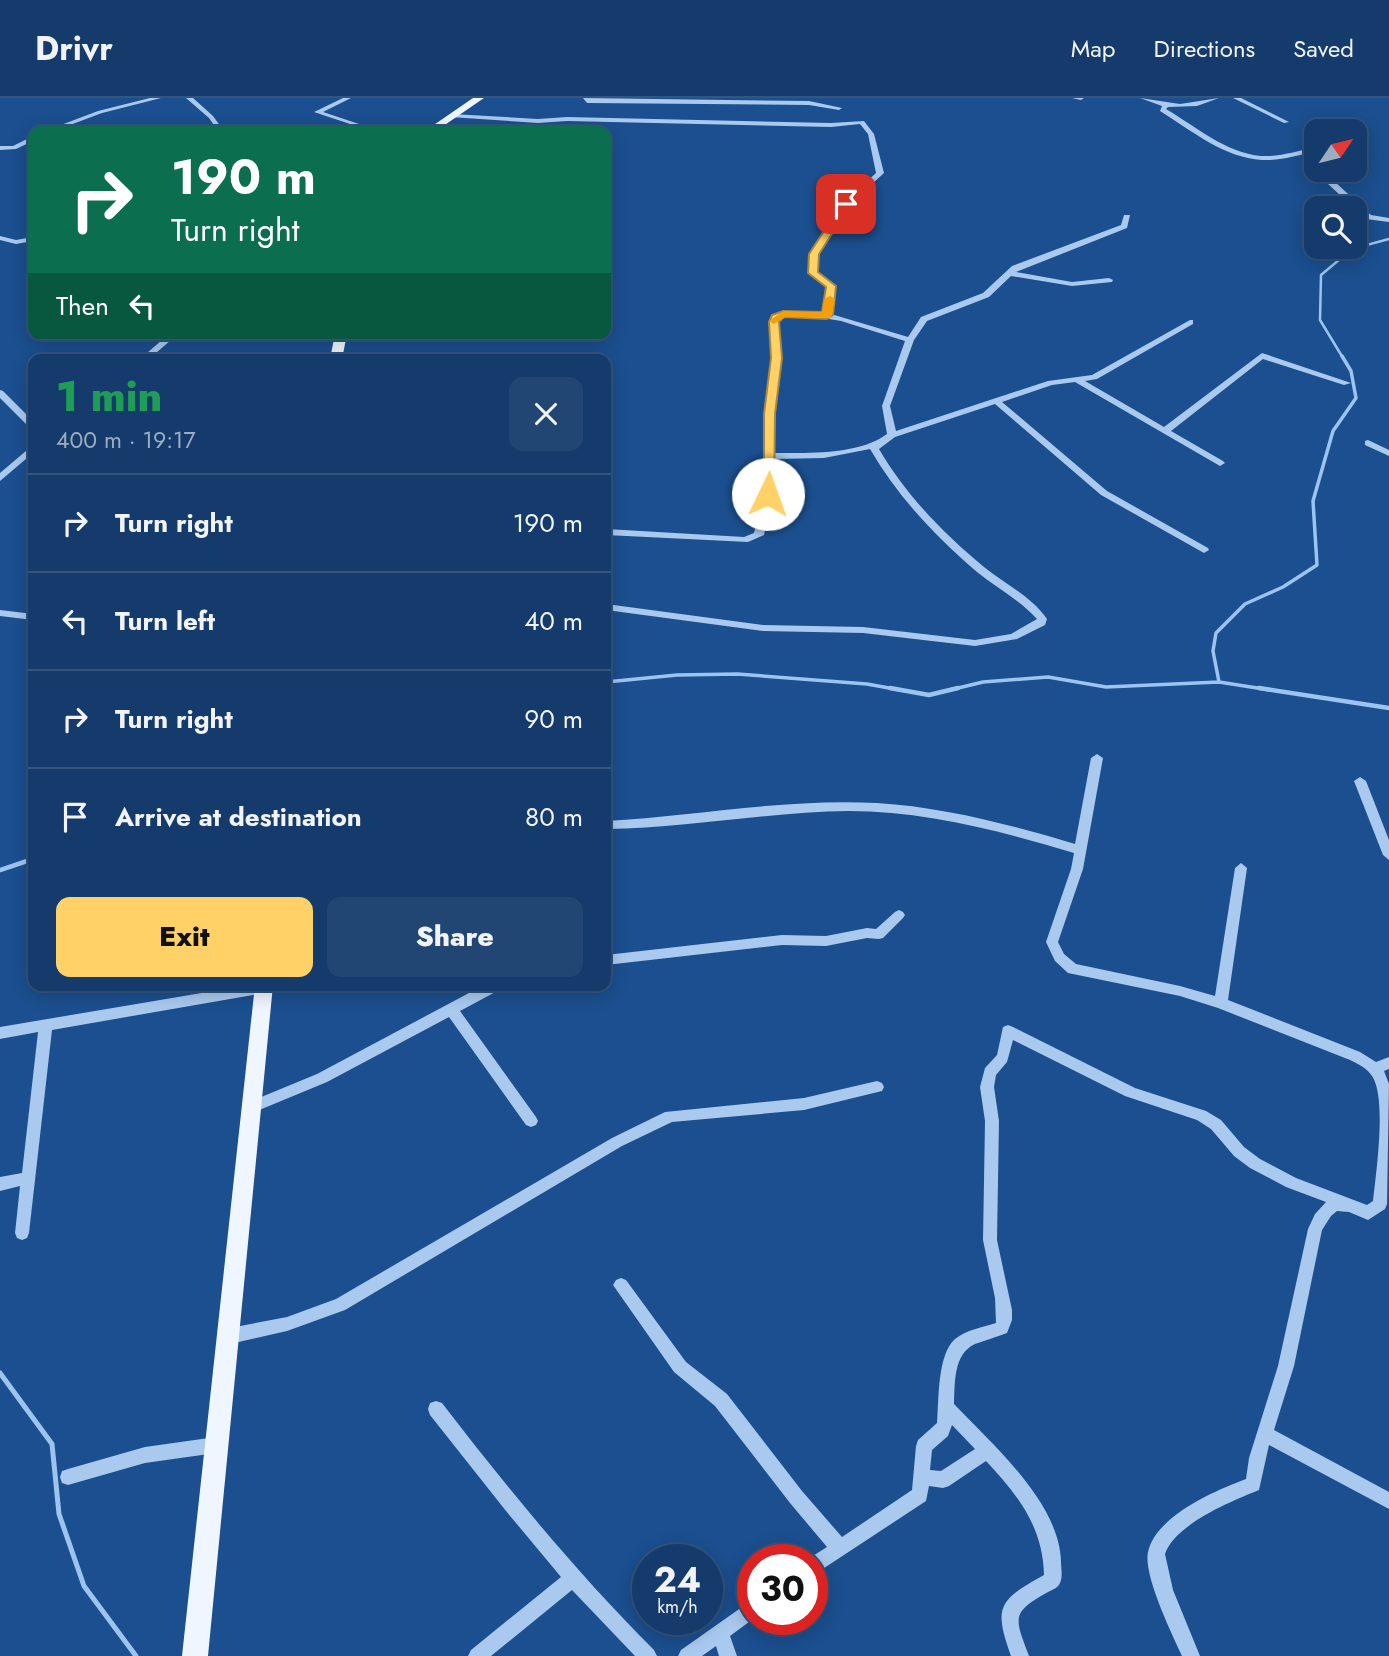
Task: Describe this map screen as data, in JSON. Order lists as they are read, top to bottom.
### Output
{
  "north": "top right",
  "page": {
    "header": "Drivr",
    "nav": ["Map", "Directions", "Saved"],
    "turn": ["190 m", "Turn right"],
    "then": "Then",
    "heading": ["1 min", "400 m · 19:17"],
    "list": [
      {
        "name": "Turn right",
        "value": "190 m"
      },
      {
        "name": "Turn left",
        "value": "40 m"
      },
      {
        "name": "Turn right",
        "value": "90 m"
      },
      {
        "name": "Arrive at destination",
        "value": "80 m"
      }
    ],
    "buttons": ["Exit", "Share"],
    "speed": "24 km/h",
    "limit": "30"
  }
}
